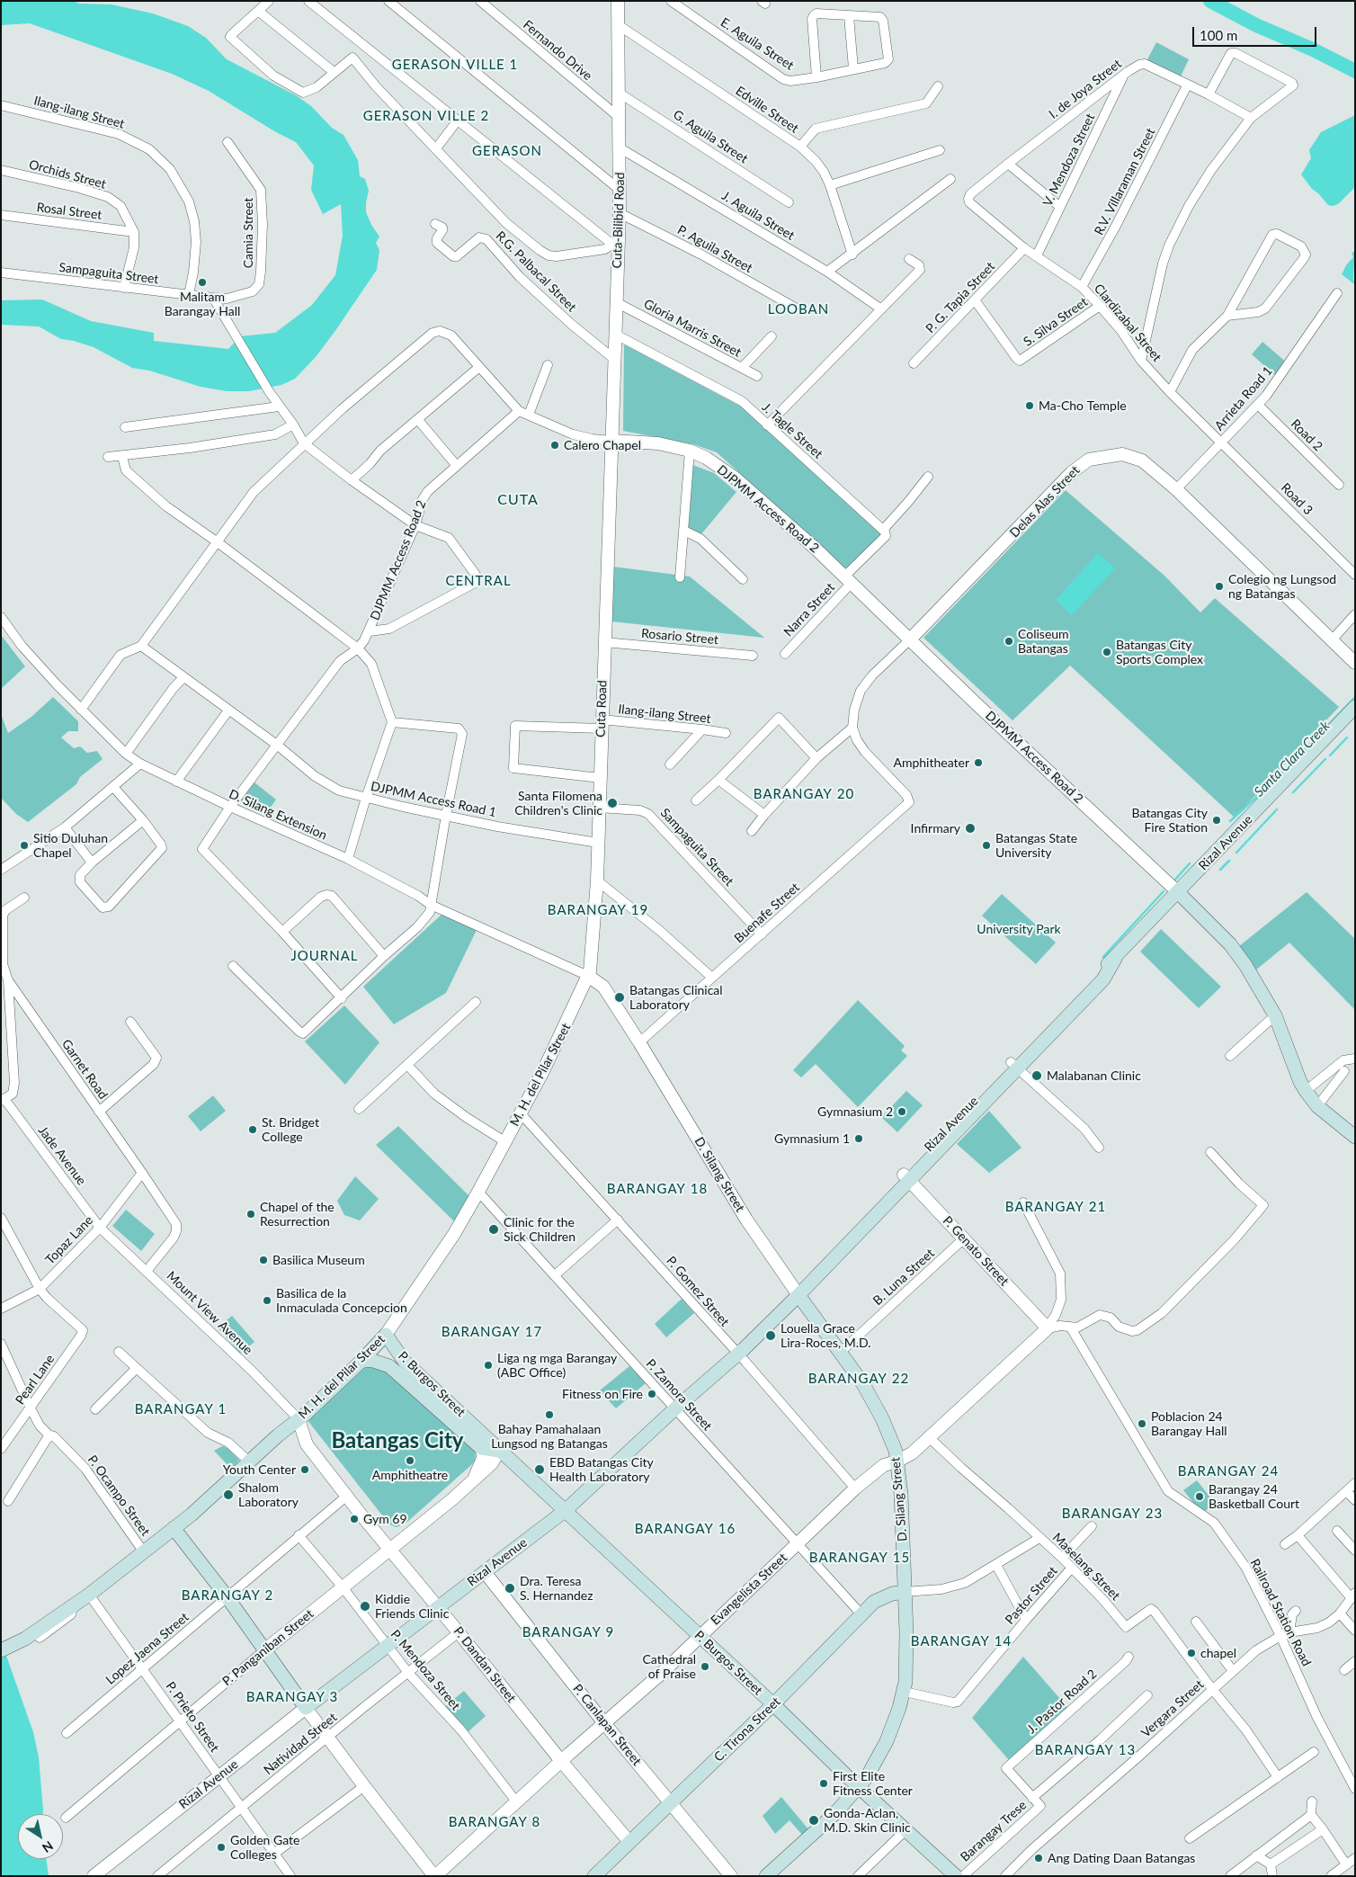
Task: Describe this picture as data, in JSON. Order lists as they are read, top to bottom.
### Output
{
  "streets": {
    "main road": [
      "Rizal Avenue",
      "M. H. del Pilar Street",
      "D. Silang Street",
      "P. Burgos Street",
      "C. Tirona Street"
    ],
    "street": [
      "E. Aguila Street",
      "Fernando Drive",
      "I. de Joya Street",
      "Edville Street",
      "Ilang-ilang Street",
      "G. Aguila Street",
      "V. Mendoza Street",
      "Orchids Street",
      "R.V. Villaraman Street",
      "Rosal Street",
      "J. Aguila Street",
      "Cuta-Bilibid Road",
      "Camia Street",
      "P. Aguila Street",
      "R.G. Palbacal Street",
      "Sampaguita Street",
      "P. G. Tapia Street",
      "S. Silva Street",
      "Clardizabal Street",
      "Gloria Marris Street",
      "Arrieta Road 1",
      "J. Tagle Street",
      "Road 2",
      "Road 3",
      "Delas Alas Street",
      "DJPMM Access Road 2",
      "Narra Street",
      "Rosario Street",
      "Cuta Road",
      "DJPMM Access Road 1",
      "D. Silang Extension",
      "Buenafe Street",
      "Garnet Road",
      "Jade Avenue",
      "Topaz Lane",
      "P. Genato Street",
      "B. Luna Street",
      "P. Gomez Street",
      "Mount View Avenue",
      "Pearl Lane",
      "P. Zamora Street",
      "P. Ocampo Street",
      "Maselang Street",
      "Evangelista Street",
      "Pastor Street",
      "Railroad Station Road",
      "P. Panganiban Street",
      "Lopez Jaena Street",
      "P. Dandan Street",
      "P. Mendoza Street",
      "J. Pastor Road 2",
      "Vergara Street",
      "P. Prieto Street",
      "P. Canlapan Street",
      "Natividad Street",
      "Barangay Trese"
    ]
  },
  "crossings": [
    ["Fernando Drive", "Cuta-Bilibid Road"],
    ["I. de Joya Street", "V. Mendoza Street"],
    ["I. de Joya Street", "R.V. Villaraman Street"],
    ["I. de Joya Street", "Clardizabal Street"],
    ["Edville Street", "Cuta-Bilibid Road"],
    ["Ilang-ilang Street", "Sampaguita Street"],
    ["Ilang-ilang Street", "Cuta Road"],
    ["G. Aguila Street", "Cuta-Bilibid Road"],
    ["V. Mendoza Street", "Clardizabal Street"],
    ["Orchids Street", "Rosal Street"],
    ["R.V. Villaraman Street", "Clardizabal Street"],
    ["J. Aguila Street", "Cuta-Bilibid Road"],
    ["Cuta-Bilibid Road", "P. Aguila Street"],
    ["Cuta-Bilibid Road", "R.G. Palbacal Street"],
    ["Cuta-Bilibid Road", "Gloria Marris Street"],
    ["Cuta-Bilibid Road", "J. Tagle Street"],
    ["Cuta-Bilibid Road", "DJPMM Access Road 2"],
    ["Cuta-Bilibid Road", "Cuta Road"],
    ["Camia Street", "Sampaguita Street"],
    ["Sampaguita Street", "Cuta Road"],
    ["Sampaguita Street", "Buenafe Street"],
    ["P. G. Tapia Street", "S. Silva Street"],
    ["P. G. Tapia Street", "Clardizabal Street"],
    ["S. Silva Street", "Clardizabal Street"],
    ["Clardizabal Street", "Arrieta Road 1"],
    ["Clardizabal Street", "Road 3"],
    ["Arrieta Road 1", "Road 2"],
    ["Arrieta Road 1", "Road 3"],
    ["Arrieta Road 1", "Delas Alas Street"],
    ["Delas Alas Street", "DJPMM Access Road 2"],
    ["Delas Alas Street", "Buenafe Street"],
    ["DJPMM Access Road 2", "Narra Street"],
    ["DJPMM Access Road 2", "Cuta Road"],
    ["DJPMM Access Road 2", "DJPMM Access Road 1"],
    ["DJPMM Access Road 2", "D. Silang Extension"],
    ["DJPMM Access Road 2", "Rizal Avenue"],
    ["Rosario Street", "Cuta Road"],
    ["Cuta Road", "DJPMM Access Road 1"],
    ["Cuta Road", "D. Silang Extension"],
    ["Cuta Road", "M. H. del Pilar Street"],
    ["Cuta Road", "D. Silang Street"],
    ["D. Silang Extension", "M. H. del Pilar Street"],
    ["D. Silang Extension", "D. Silang Street"],
    ["Rizal Avenue", "D. Silang Street"],
    ["Rizal Avenue", "P. Genato Street"],
    ["Rizal Avenue", "P. Gomez Street"],
    ["Rizal Avenue", "P. Burgos Street"],
    ["Rizal Avenue", "P. Zamora Street"],
    ["Rizal Avenue", "P. Dandan Street"],
    ["Rizal Avenue", "P. Mendoza Street"],
    ["Rizal Avenue", "P. Prieto Street"],
    ["Rizal Avenue", "P. Canlapan Street"],
    ["Buenafe Street", "D. Silang Street"],
    ["Garnet Road", "Topaz Lane"],
    ["Garnet Road", "Mount View Avenue"],
    ["M. H. del Pilar Street", "D. Silang Street"],
    ["M. H. del Pilar Street", "P. Gomez Street"],
    ["M. H. del Pilar Street", "Mount View Avenue"],
    ["M. H. del Pilar Street", "P. Burgos Street"],
    ["M. H. del Pilar Street", "P. Zamora Street"],
    ["M. H. del Pilar Street", "P. Ocampo Street"],
    ["M. H. del Pilar Street", "P. Dandan Street"],
    ["M. H. del Pilar Street", "P. Prieto Street"],
    ["Jade Avenue", "Topaz Lane"],
    ["Jade Avenue", "Mount View Avenue"],
    ["D. Silang Street", "B. Luna Street"],
    ["D. Silang Street", "P. Burgos Street"],
    ["D. Silang Street", "Evangelista Street"],
    ["D. Silang Street", "Pastor Street"],
    ["D. Silang Street", "C. Tirona Street"],
    ["Topaz Lane", "Mount View Avenue"],
    ["Topaz Lane", "Pearl Lane"],
    ["P. Genato Street", "B. Luna Street"],
    ["P. Genato Street", "Evangelista Street"],
    ["P. Gomez Street", "Evangelista Street"],
    ["Mount View Avenue", "P. Dandan Street"],
    ["P. Burgos Street", "Evangelista Street"],
    ["P. Burgos Street", "P. Panganiban Street"],
    ["P. Burgos Street", "C. Tirona Street"],
    ["P. Zamora Street", "Evangelista Street"],
    ["P. Zamora Street", "C. Tirona Street"],
    ["Maselang Street", "Evangelista Street"],
    ["Maselang Street", "Pastor Street"],
    ["Maselang Street", "Vergara Street"],
    ["Evangelista Street", "P. Dandan Street"],
    ["Evangelista Street", "P. Mendoza Street"],
    ["Evangelista Street", "P. Canlapan Street"],
    ["Railroad Station Road", "Vergara Street"],
    ["P. Panganiban Street", "P. Dandan Street"],
    ["P. Panganiban Street", "P. Mendoza Street"],
    ["P. Panganiban Street", "P. Prieto Street"],
    ["Lopez Jaena Street", "P. Dandan Street"],
    ["Lopez Jaena Street", "P. Mendoza Street"],
    ["Lopez Jaena Street", "P. Prieto Street"],
    ["P. Dandan Street", "C. Tirona Street"],
    ["P. Dandan Street", "Natividad Street"],
    ["P. Mendoza Street", "Natividad Street"],
    ["J. Pastor Road 2", "Barangay Trese"],
    ["P. Prieto Street", "Natividad Street"],
    ["P. Canlapan Street", "C. Tirona Street"]
  ],
  "districts": [
    "GERASON VILLE 1",
    "GERASON VILLE 2",
    "GERASON",
    "LOOBAN",
    "CUTA",
    "CENTRAL",
    "BARANGAY 20",
    "BARANGAY 19",
    "JOURNAL",
    "BARANGAY 18",
    "BARANGAY 21",
    "BARANGAY 17",
    "BARANGAY 22",
    "BARANGAY 1",
    "Batangas City",
    "BARANGAY 24",
    "BARANGAY 23",
    "BARANGAY 16",
    "BARANGAY 15",
    "BARANGAY 2",
    "BARANGAY 9",
    "BARANGAY 14",
    "BARANGAY 3",
    "BARANGAY 13",
    "BARANGAY 8"
  ],
  "water": ["Santa Clara Creek"],
  "parks": ["University Park"],
  "places": [
    "Malitam Barangay Hall",
    "Ma-Cho Temple",
    "Calero Chapel",
    "Colegio ng Lungsod ng Batangas",
    "Coliseum Batangas",
    "Batangas City Sports Complex",
    "Amphitheater",
    "Santa Filomena Children's Clinic",
    "Batangas City Fire Station",
    "Infirmary",
    "Sitio Duluhan Chapel",
    "Batangas State University",
    "Batangas Clinical Laboratory",
    "Malabanan Clinic",
    "Gymnasium 2",
    "St. Bridget College",
    "Gymnasium 1",
    "Chapel of the Resurrection",
    "Clinic for the Sick Children",
    "Basilica Museum",
    "Basilica de la Inmaculada Concepcion",
    "Louella Grace Lira-Roces, M.D.",
    "Liga ng mga Barangay (ABC Office)",
    "Fitness on Fire",
    "Bahay Pamahalaan Lungsod ng Batangas",
    "Poblacion 24 Barangay Hall",
    "Amphitheatre",
    "Youth Center",
    "EBD Batangas City Health Laboratory",
    "Shalom Laboratory",
    "Barangay 24 Basketball Court",
    "Gym 69",
    "Dra. Teresa S. Hernandez",
    "Kiddie Friends Clinic",
    "chapel",
    "Cathedral of Praise",
    "First Elite Fitness Center",
    "Gonda-Aclan, M.D. Skin Clinic",
    "Golden Gate Colleges",
    "Ang Dating Daan Batangas"
  ],
  "scale_bar": "100 m",
  "north": "bottom right"
}
